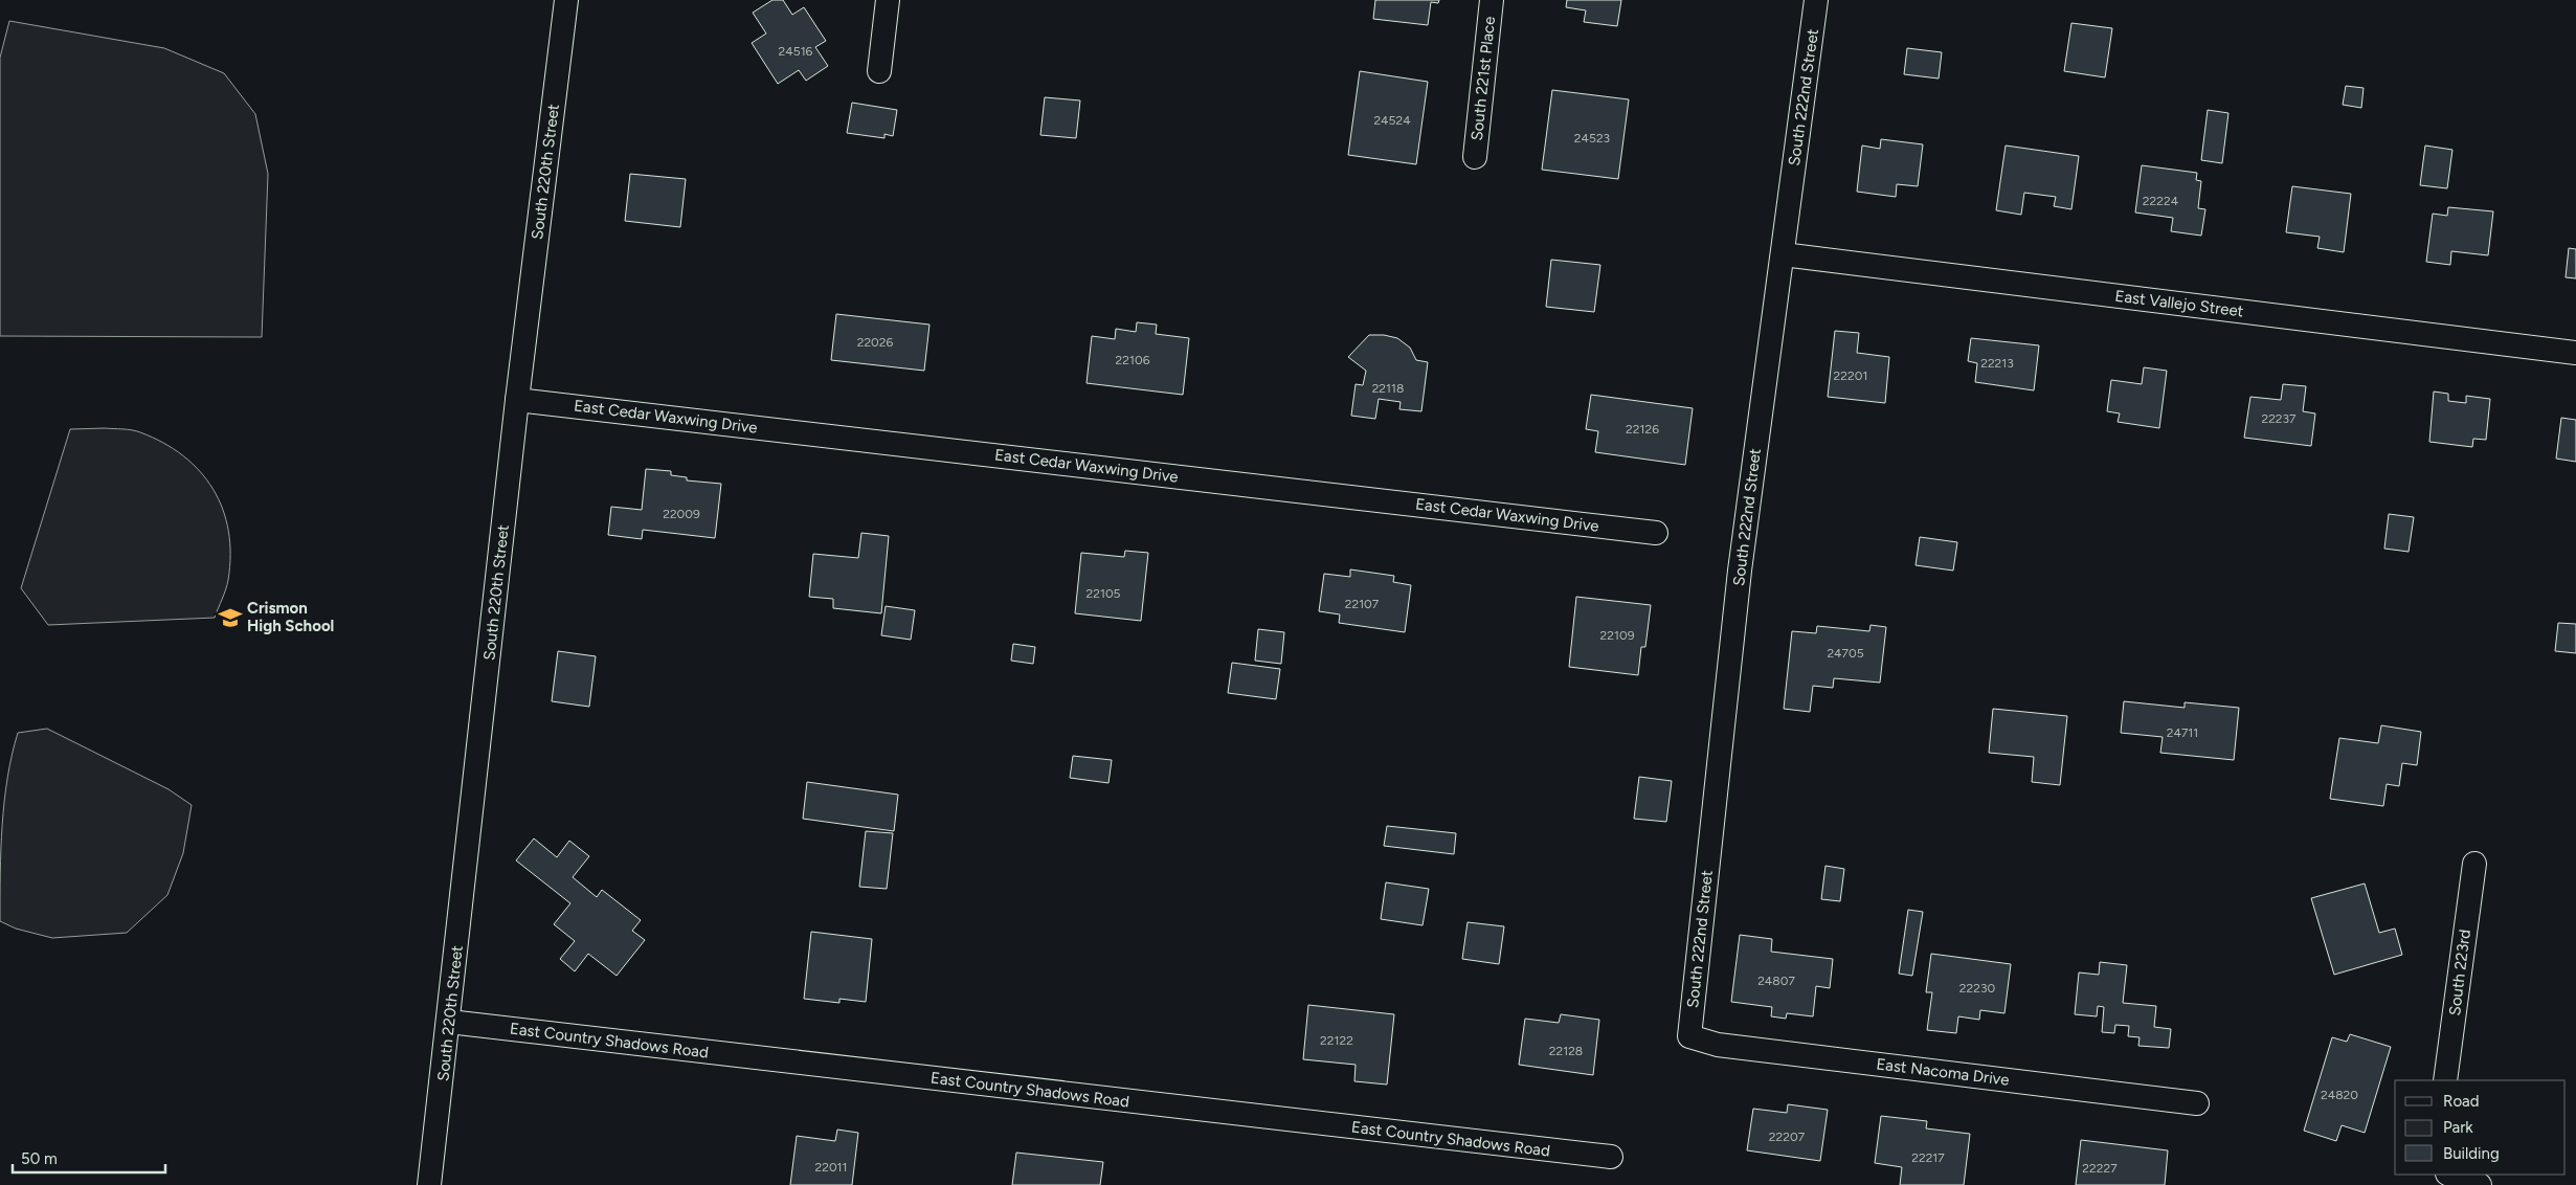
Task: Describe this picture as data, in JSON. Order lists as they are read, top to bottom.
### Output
{
  "streets": {
    "street": [
      "South 221st Place",
      "South 222nd Street",
      "South 220th Street",
      "East Vallejo Street",
      "East Cedar Waxwing Drive",
      "South 223rd",
      "East Country Shadows Road",
      "East Nacoma Drive"
    ]
  },
  "crossings": [
    ["South 222nd Street", "East Vallejo Street"],
    ["South 222nd Street", "East Nacoma Drive"],
    ["South 220th Street", "East Cedar Waxwing Drive"],
    ["South 220th Street", "East Country Shadows Road"]
  ],
  "places": {
    "school or university": ["Crismon High School"]
  },
  "house_numbers": [
    "24516",
    "24524",
    "24523",
    "22224",
    "22026",
    "22106",
    "22213",
    "22201",
    "22118",
    "22237",
    "22126",
    "22009",
    "22105",
    "22107",
    "22109",
    "24705",
    "24711",
    "24807",
    "22230",
    "22122",
    "22128",
    "24820",
    "22207",
    "22217",
    "22011",
    "22227"
  ],
  "legend": ["Road", "Park", "Building"],
  "scale_bar": "50 m"
}
